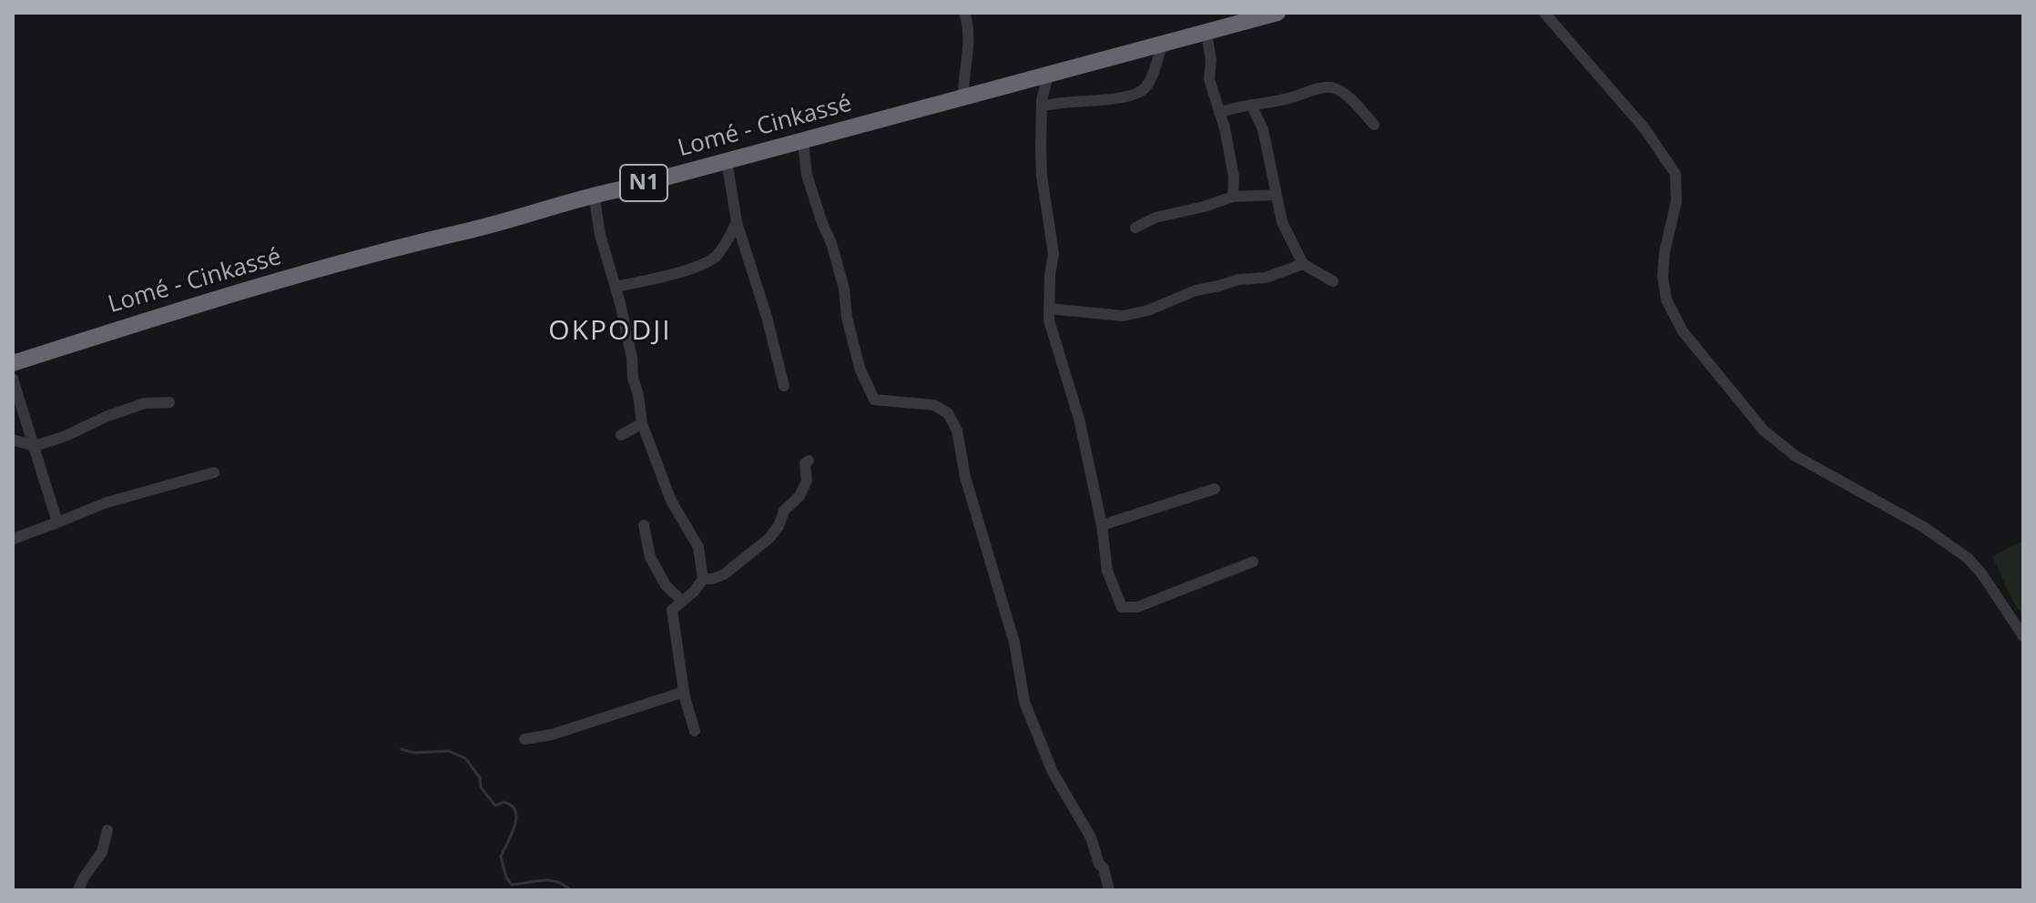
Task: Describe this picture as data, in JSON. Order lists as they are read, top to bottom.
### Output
{
  "streets": {
    "highway": ["Lomé - Cinkassé", "N1"]
  },
  "districts": ["OKPODJI"]
}
